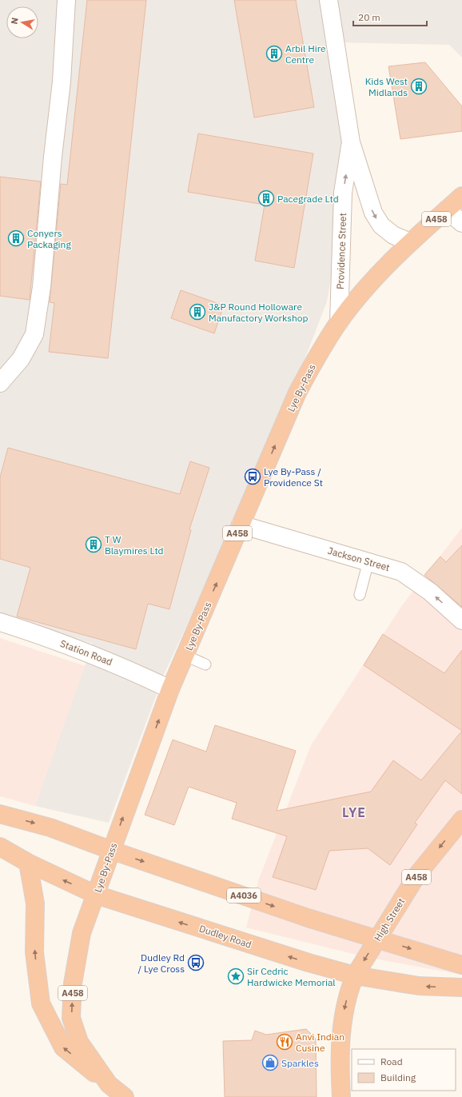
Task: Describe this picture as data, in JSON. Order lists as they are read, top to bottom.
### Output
{
  "streets": {
    "highway": [
      "A458",
      "Lye By-Pass",
      "A4036",
      "High Street",
      "Dudley Road"
    ],
    "street": ["Providence Street", "Jackson Street", "Station Road"]
  },
  "crossings": [
    ["A458", "High Street"],
    ["A458", "Dudley Road"],
    ["Providence Street", "Lye By-Pass"],
    ["Lye By-Pass", "Jackson Street"],
    ["Lye By-Pass", "Station Road"],
    ["Lye By-Pass", "A4036"],
    ["Lye By-Pass", "Dudley Road"],
    ["A4036", "High Street"],
    ["High Street", "Dudley Road"]
  ],
  "one_way": ["Lye By-Pass", "Jackson Street", "High Street"],
  "districts": ["LYE"],
  "places": {
    "building": [
      "Arbil Hire Centre",
      "Kids West Midlands",
      "Pacegrade Ltd",
      "Conyers Packaging",
      "J&P Round Holloware Manufactory Workshop",
      "T W Blaymires Ltd"
    ],
    "bus stop": ["Lye By-Pass / Providence St", "Dudley Rd / Lye Cross"],
    "place": ["Sir Cedric Hardwicke Memorial"],
    "restaurant": ["Anvi Indian Cusine"],
    "shop": ["Sparkles"]
  },
  "legend": ["Road", "Building"],
  "scale_bar": "20 m",
  "north": "left"
}
